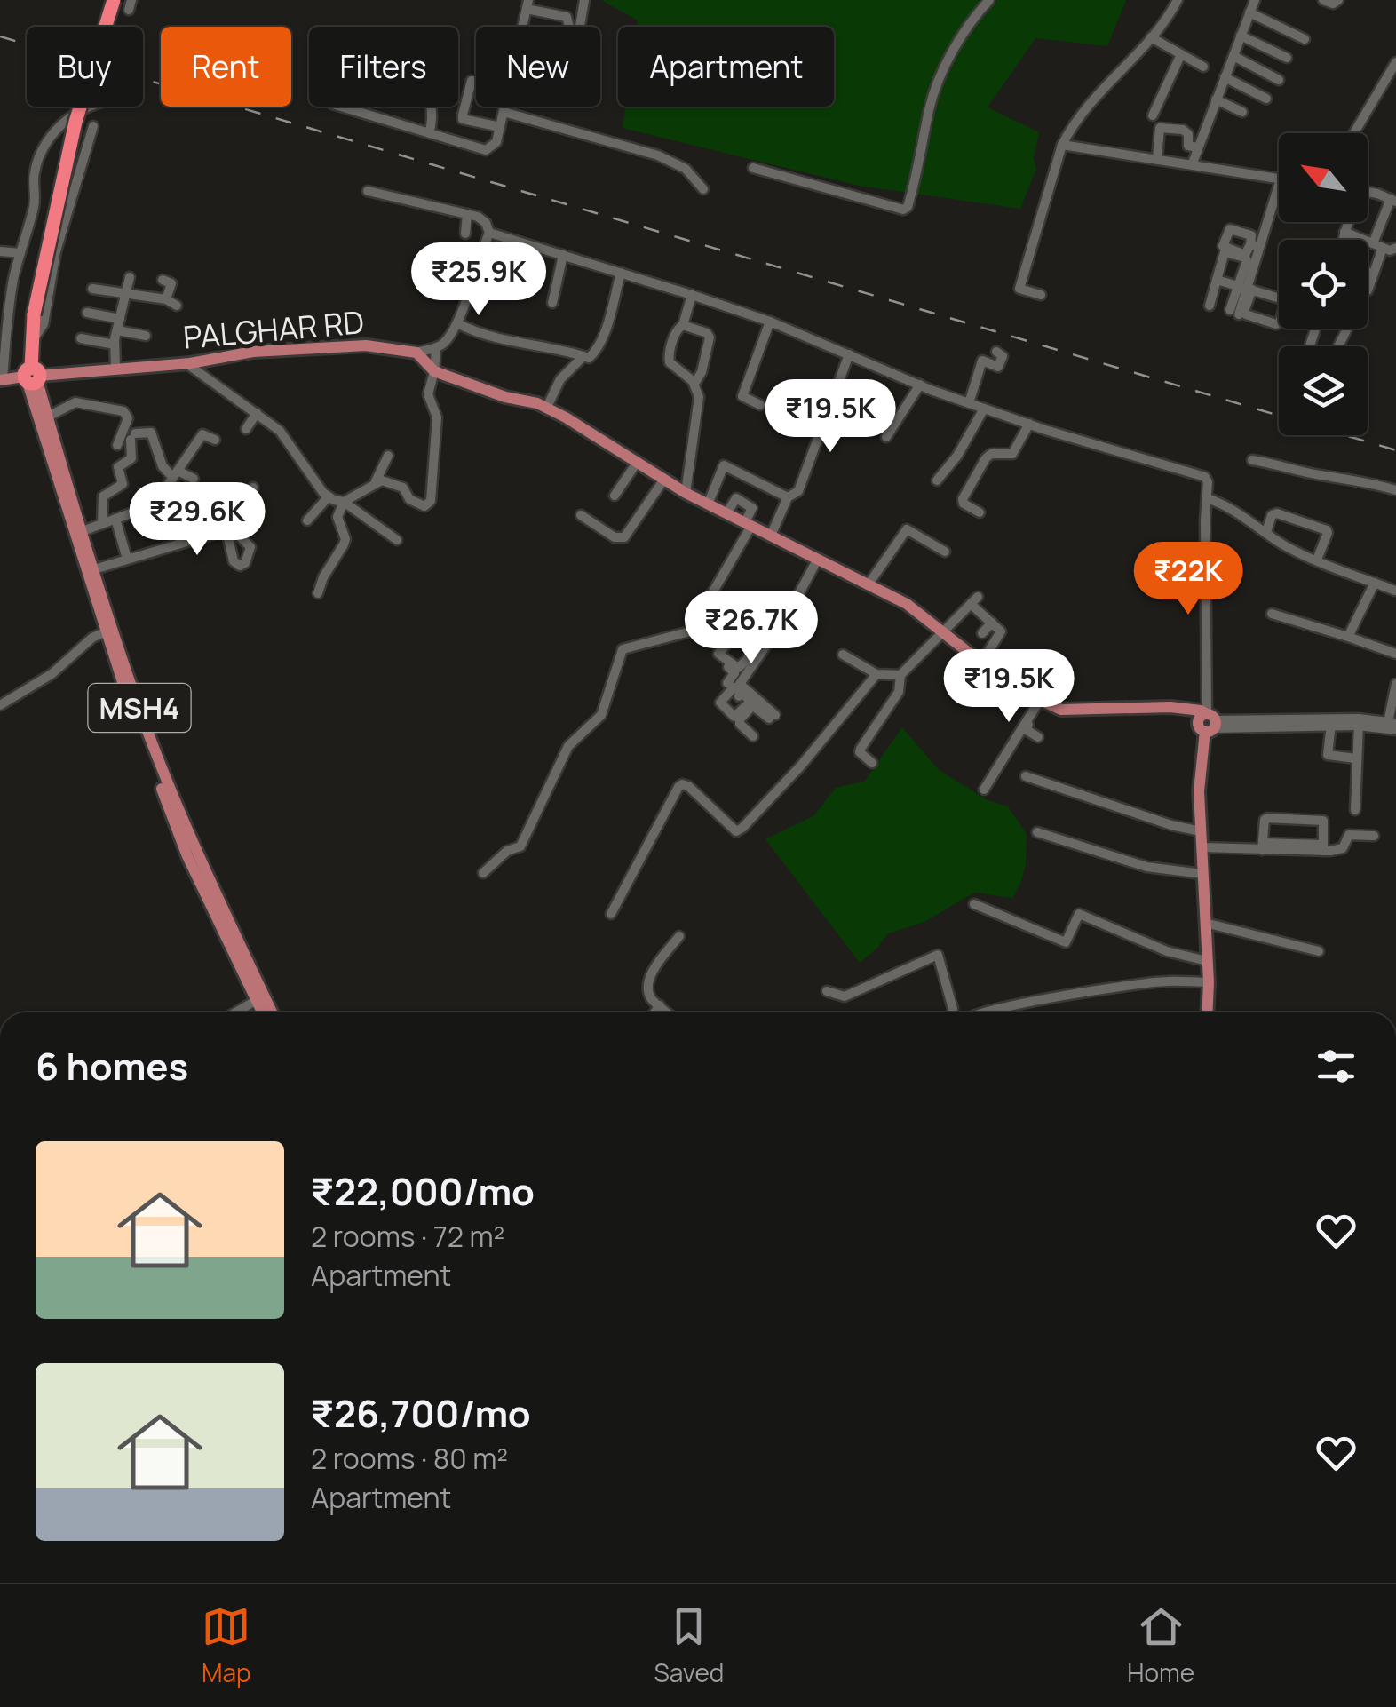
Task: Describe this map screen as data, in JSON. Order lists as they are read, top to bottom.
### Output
{
  "streets": {
    "main road": ["PALGHAR RD", "MSH4"]
  },
  "crossings": [
    ["PALGHAR RD", "MSH4"]
  ],
  "north": "top left",
  "page": {
    "chip": [
      "Buy",
      "Rent",
      "Filters",
      "New",
      "Apartment"
    ],
    "price": [
      "₹25.9K",
      "₹19.5K",
      "₹29.6K",
      "₹22K",
      "₹26.7K",
      "₹19.5K"
    ],
    "heading": "6 homes",
    "list": [
      {
        "name": "₹22,000/mo",
        "note": "2 rooms · 72 m² · Apartment"
      },
      {
        "name": "₹26,700/mo",
        "note": "2 rooms · 80 m² · Apartment"
      }
    ],
    "tabs": ["Map", "Saved", "Home"]
  }
}
